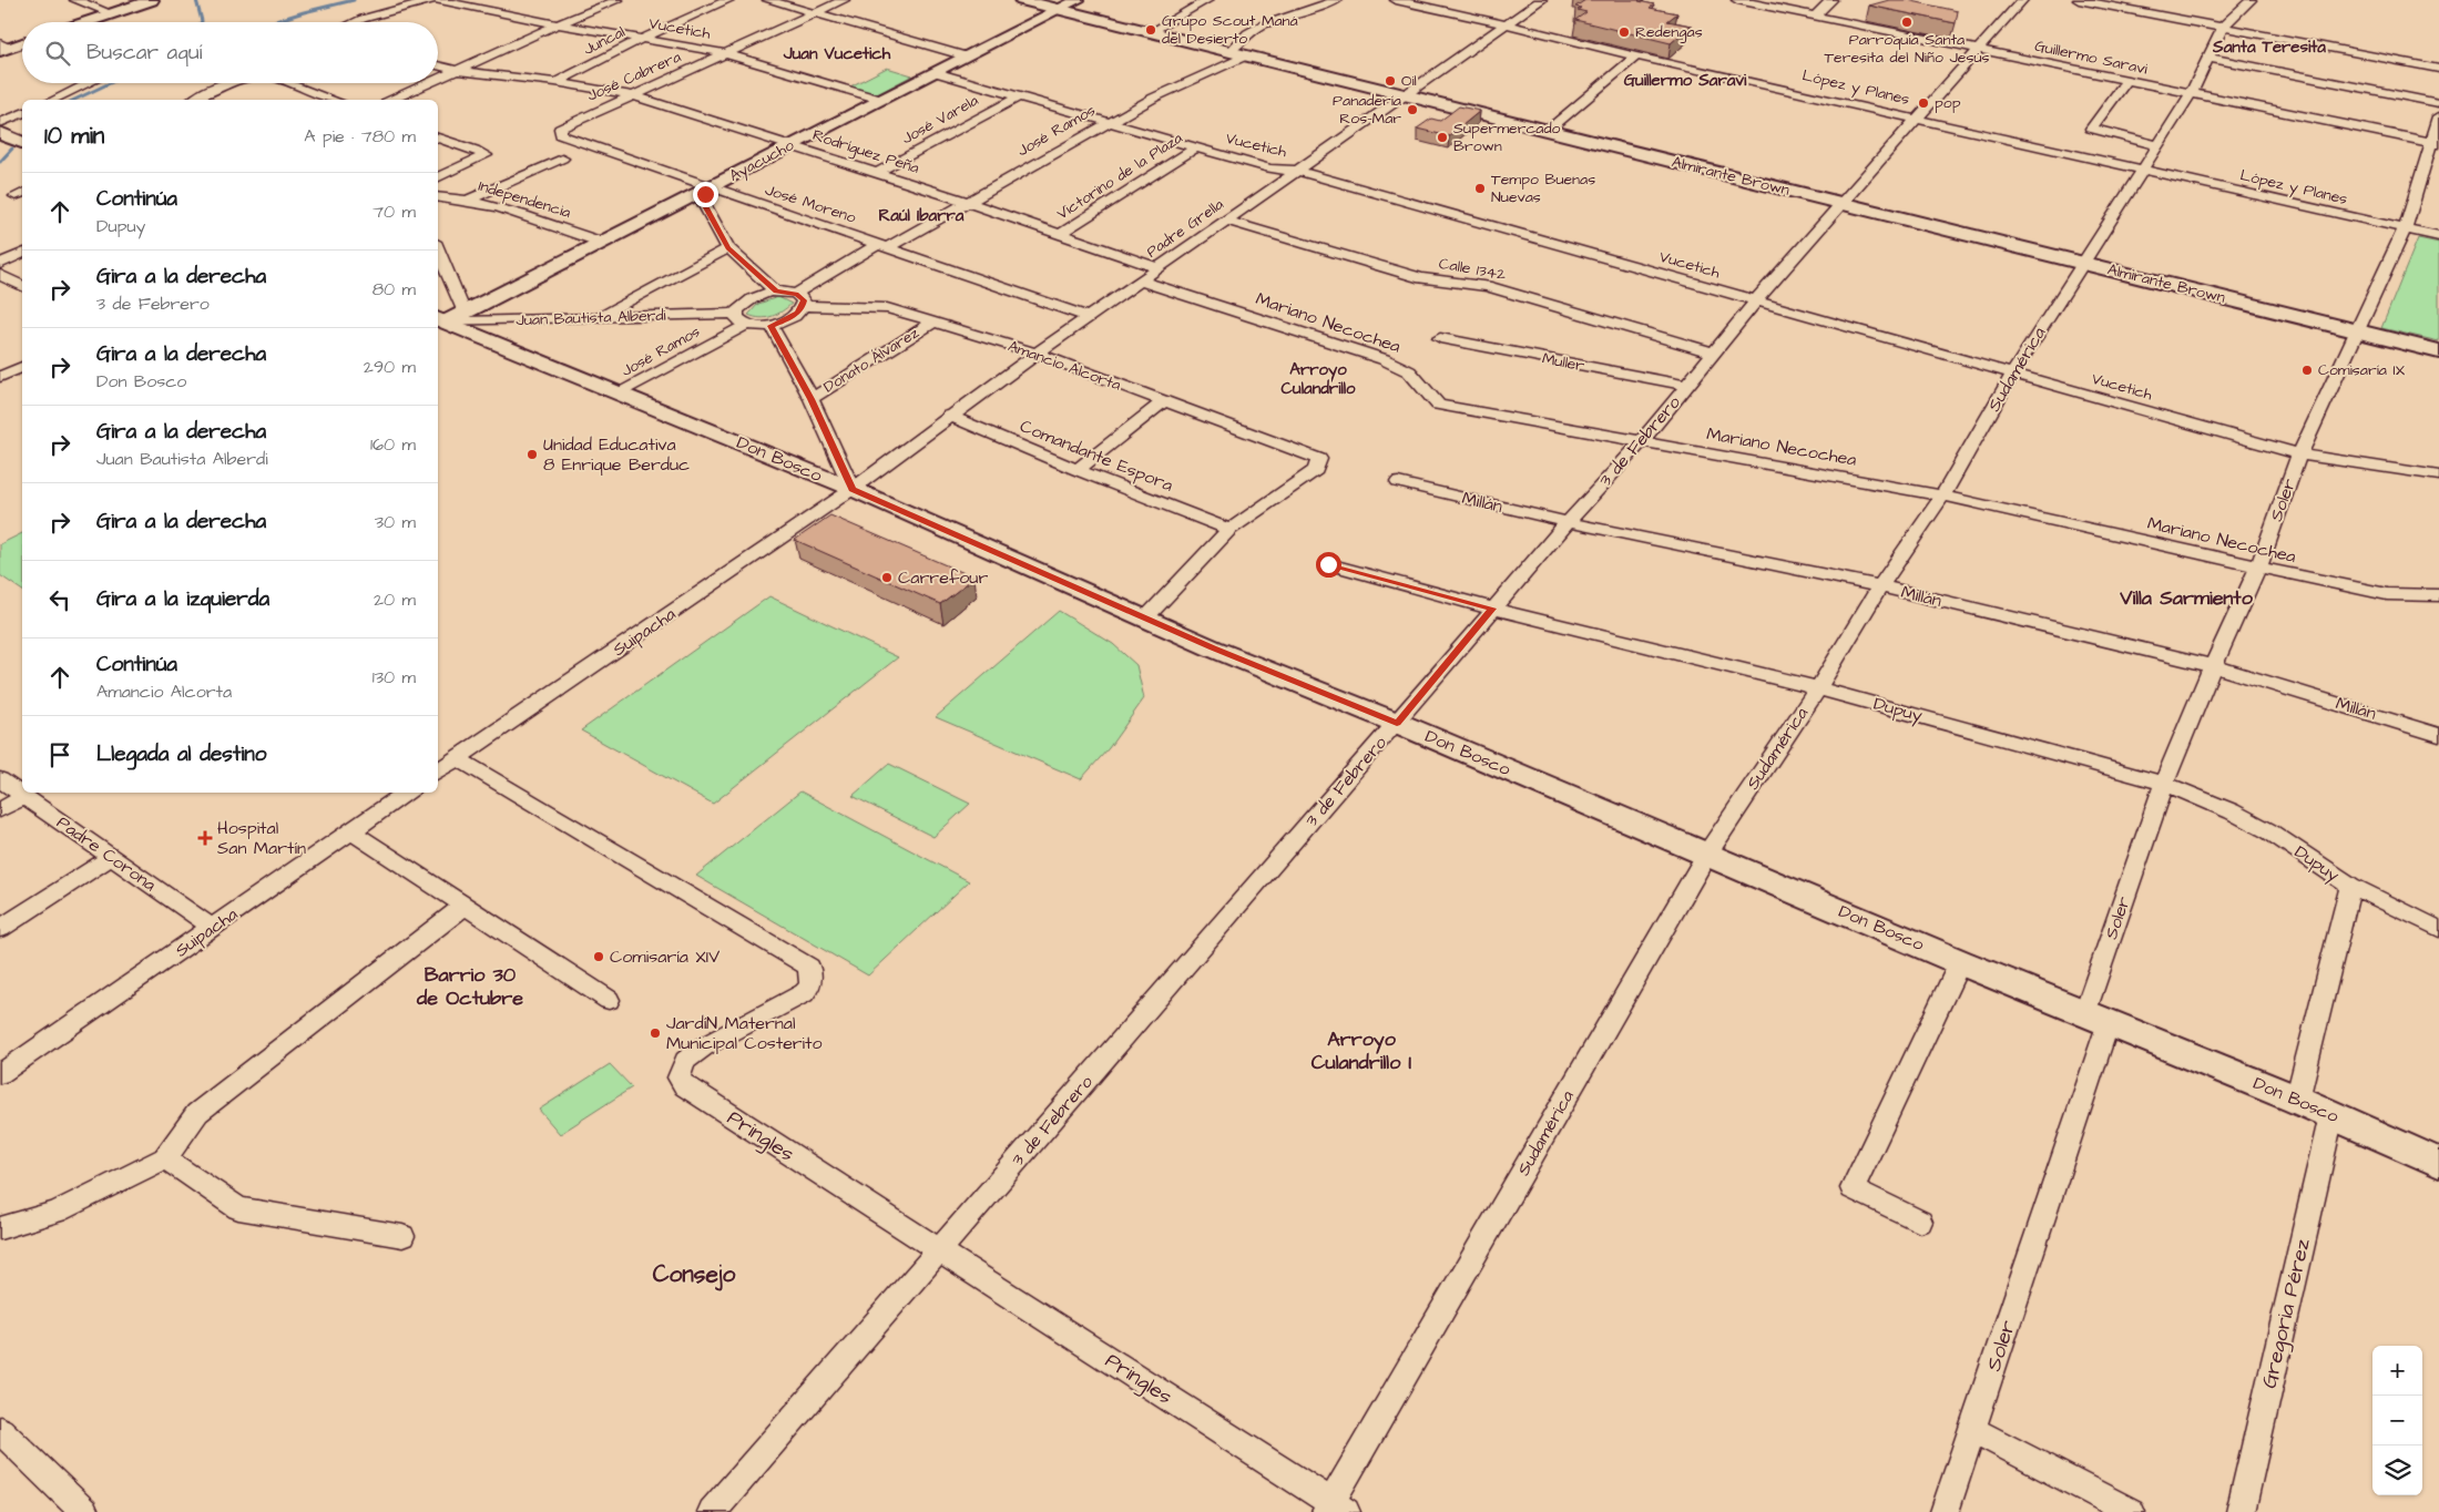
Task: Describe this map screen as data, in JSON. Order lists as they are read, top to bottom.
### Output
{
  "streets": {
    "main road": ["Almirante Brown", "Don Bosco"],
    "street": [
      "Vucetich",
      "Juncal",
      "Guillermo Saravi",
      "José Cabrera",
      "López y Planes",
      "José Varela",
      "José Ramos",
      "Rodríguez Peña",
      "Ayacucho",
      "Victorino de la Plaza",
      "Independencia",
      "José Moreno",
      "Padre Grella",
      "Calle 1342",
      "Juan Bautista Alberdi",
      "Mariano Necochea",
      "Donato Álvarez",
      "Muller",
      "Amancio Alcorta",
      "Sudamérica",
      "3 de Febrero",
      "Comandante Espora",
      "Soler",
      "Millán",
      "Suipacha",
      "Dupuy",
      "Padre Corona",
      "Pringles",
      "Gregoria Pérez"
    ]
  },
  "crossings": [
    ["Vucetich", "Juncal"],
    ["Vucetich", "José Cabrera"],
    ["Vucetich", "José Varela"],
    ["Vucetich", "José Ramos"],
    ["Vucetich", "Ayacucho"],
    ["Vucetich", "Victorino de la Plaza"],
    ["Vucetich", "Padre Grella"],
    ["Vucetich", "Sudamérica"],
    ["Vucetich", "3 de Febrero"],
    ["Vucetich", "Soler"],
    ["Juncal", "Rodríguez Peña"],
    ["Guillermo Saravi", "Sudamérica"],
    ["Guillermo Saravi", "3 de Febrero"],
    ["Guillermo Saravi", "Soler"],
    ["José Cabrera", "Rodríguez Peña"],
    ["José Cabrera", "José Moreno"],
    ["López y Planes", "Padre Grella"],
    ["López y Planes", "Sudamérica"],
    ["López y Planes", "3 de Febrero"],
    ["López y Planes", "Soler"],
    ["José Varela", "Rodríguez Peña"],
    ["José Ramos", "Rodríguez Peña"],
    ["José Ramos", "Almirante Brown"],
    ["José Ramos", "José Moreno"],
    ["José Ramos", "Juan Bautista Alberdi"],
    ["José Ramos", "Amancio Alcorta"],
    ["José Ramos", "Don Bosco"],
    ["Rodríguez Peña", "Ayacucho"],
    ["Rodríguez Peña", "Victorino de la Plaza"],
    ["Rodríguez Peña", "Padre Grella"],
    ["Ayacucho", "Almirante Brown"],
    ["Ayacucho", "Independencia"],
    ["Ayacucho", "José Moreno"],
    ["Ayacucho", "Juan Bautista Alberdi"],
    ["Ayacucho", "Don Bosco"],
    ["Almirante Brown", "Padre Grella"],
    ["Almirante Brown", "Sudamérica"],
    ["Almirante Brown", "3 de Febrero"],
    ["Almirante Brown", "Soler"],
    ["José Moreno", "Padre Grella"],
    ["Padre Grella", "Calle 1342"],
    ["Padre Grella", "Mariano Necochea"],
    ["Padre Grella", "Amancio Alcorta"],
    ["Padre Grella", "Comandante Espora"],
    ["Padre Grella", "Don Bosco"],
    ["Padre Grella", "Suipacha"],
    ["Calle 1342", "3 de Febrero"],
    ["Juan Bautista Alberdi", "Don Bosco"],
    ["Mariano Necochea", "Sudamérica"],
    ["Mariano Necochea", "3 de Febrero"],
    ["Mariano Necochea", "Soler"],
    ["Donato Álvarez", "Amancio Alcorta"],
    ["Muller", "3 de Febrero"],
    ["Amancio Alcorta", "Comandante Espora"],
    ["Sudamérica", "Don Bosco"],
    ["Sudamérica", "Millán"],
    ["Sudamérica", "Dupuy"],
    ["Sudamérica", "Pringles"],
    ["3 de Febrero", "Don Bosco"],
    ["3 de Febrero", "Millán"],
    ["3 de Febrero", "Dupuy"],
    ["3 de Febrero", "Pringles"],
    ["Don Bosco", "Soler"],
    ["Don Bosco", "Suipacha"],
    ["Don Bosco", "Gregoria Pérez"],
    ["Soler", "Millán"],
    ["Soler", "Dupuy"],
    ["Suipacha", "Padre Corona"],
    ["Suipacha", "Pringles"]
  ],
  "districts": [
    "Santa Teresita",
    "Juan Vucetich",
    "Guillermo Saravi",
    "Raúl Ibarra",
    "Arroyo Culandrillo",
    "Villa Sarmiento",
    "Barrio 30 de Octubre",
    "Arroyo Culandrillo I",
    "Consejo"
  ],
  "places": {
    "other": [
      "Parroquía Santa Teresita del Niño Jesús",
      "Grupo Scout Maná del Desierto",
      "Redengas",
      "Oil",
      "pop",
      "Panadería Ros-Mar",
      "Supermercado Brown",
      "Tempo Buenas Nuevas",
      "Comisaría IX",
      "Unidad Educativa 8 Enrique Berduc",
      "Carrefour",
      "Comisaría XIV",
      "JardíN Maternal Municipal Costerito"
    ],
    "health": ["Hospital San Martín"]
  },
  "page": {
    "search": "Buscar aquí",
    "heading": ["10 min", "A pie · 780 m"],
    "list": [
      ["Continúa", "Dupuy", "70 m"],
      ["Gira a la derecha", "3 de Febrero", "80 m"],
      ["Gira a la derecha", "Don Bosco", "290 m"],
      ["Gira a la derecha", "Juan Bautista Alberdi", "160 m"],
      ["Gira a la derecha", "30 m"],
      ["Gira a la izquierda", "20 m"],
      ["Continúa", "Amancio Alcorta", "130 m"],
      "Llegada al destino"
    ],
    "map_buttons": ["+", "−"]
  }
}
